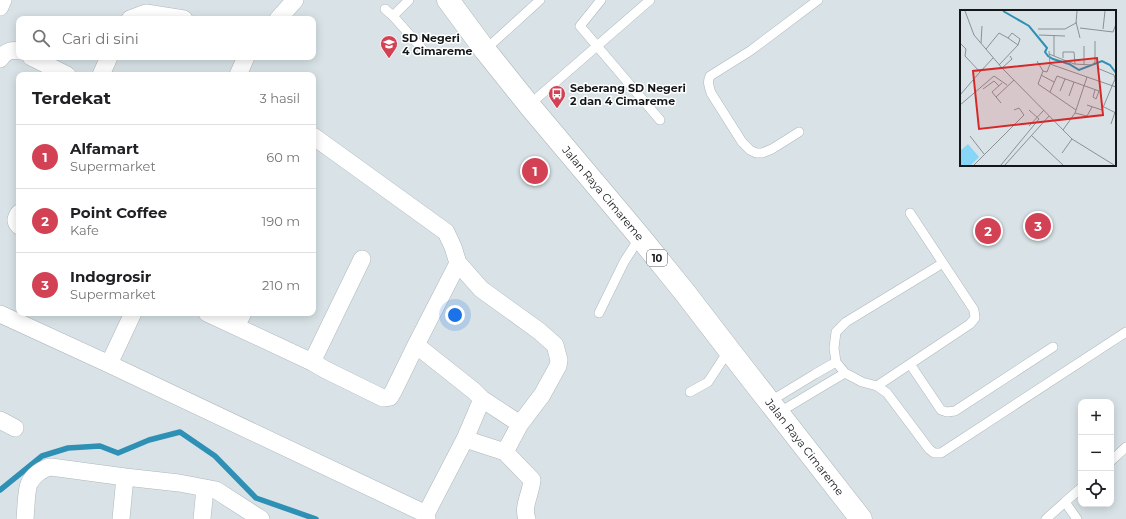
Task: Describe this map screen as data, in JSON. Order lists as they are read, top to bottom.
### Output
{
  "streets": {
    "highway": ["Jalan Raya Cimareme", "10"]
  },
  "places": {
    "school or university": ["SD Negeri 4 Cimareme"],
    "bus stop": ["Seberang SD Negeri 2 dan 4 Cimareme"]
  },
  "page": {
    "search": "Cari di sini",
    "heading": ["Terdekat", "3 hasil"],
    "list": [
      {
        "mark": "1",
        "name": "Alfamart",
        "note": "Supermarket",
        "value": "60 m"
      },
      {
        "mark": "2",
        "name": "Point Coffee",
        "note": "Kafe",
        "value": "190 m"
      },
      {
        "mark": "3",
        "name": "Indogrosir",
        "note": "Supermarket",
        "value": "210 m"
      }
    ],
    "pins": ["1", "3", "2"],
    "map_buttons": ["+", "−"]
  }
}
